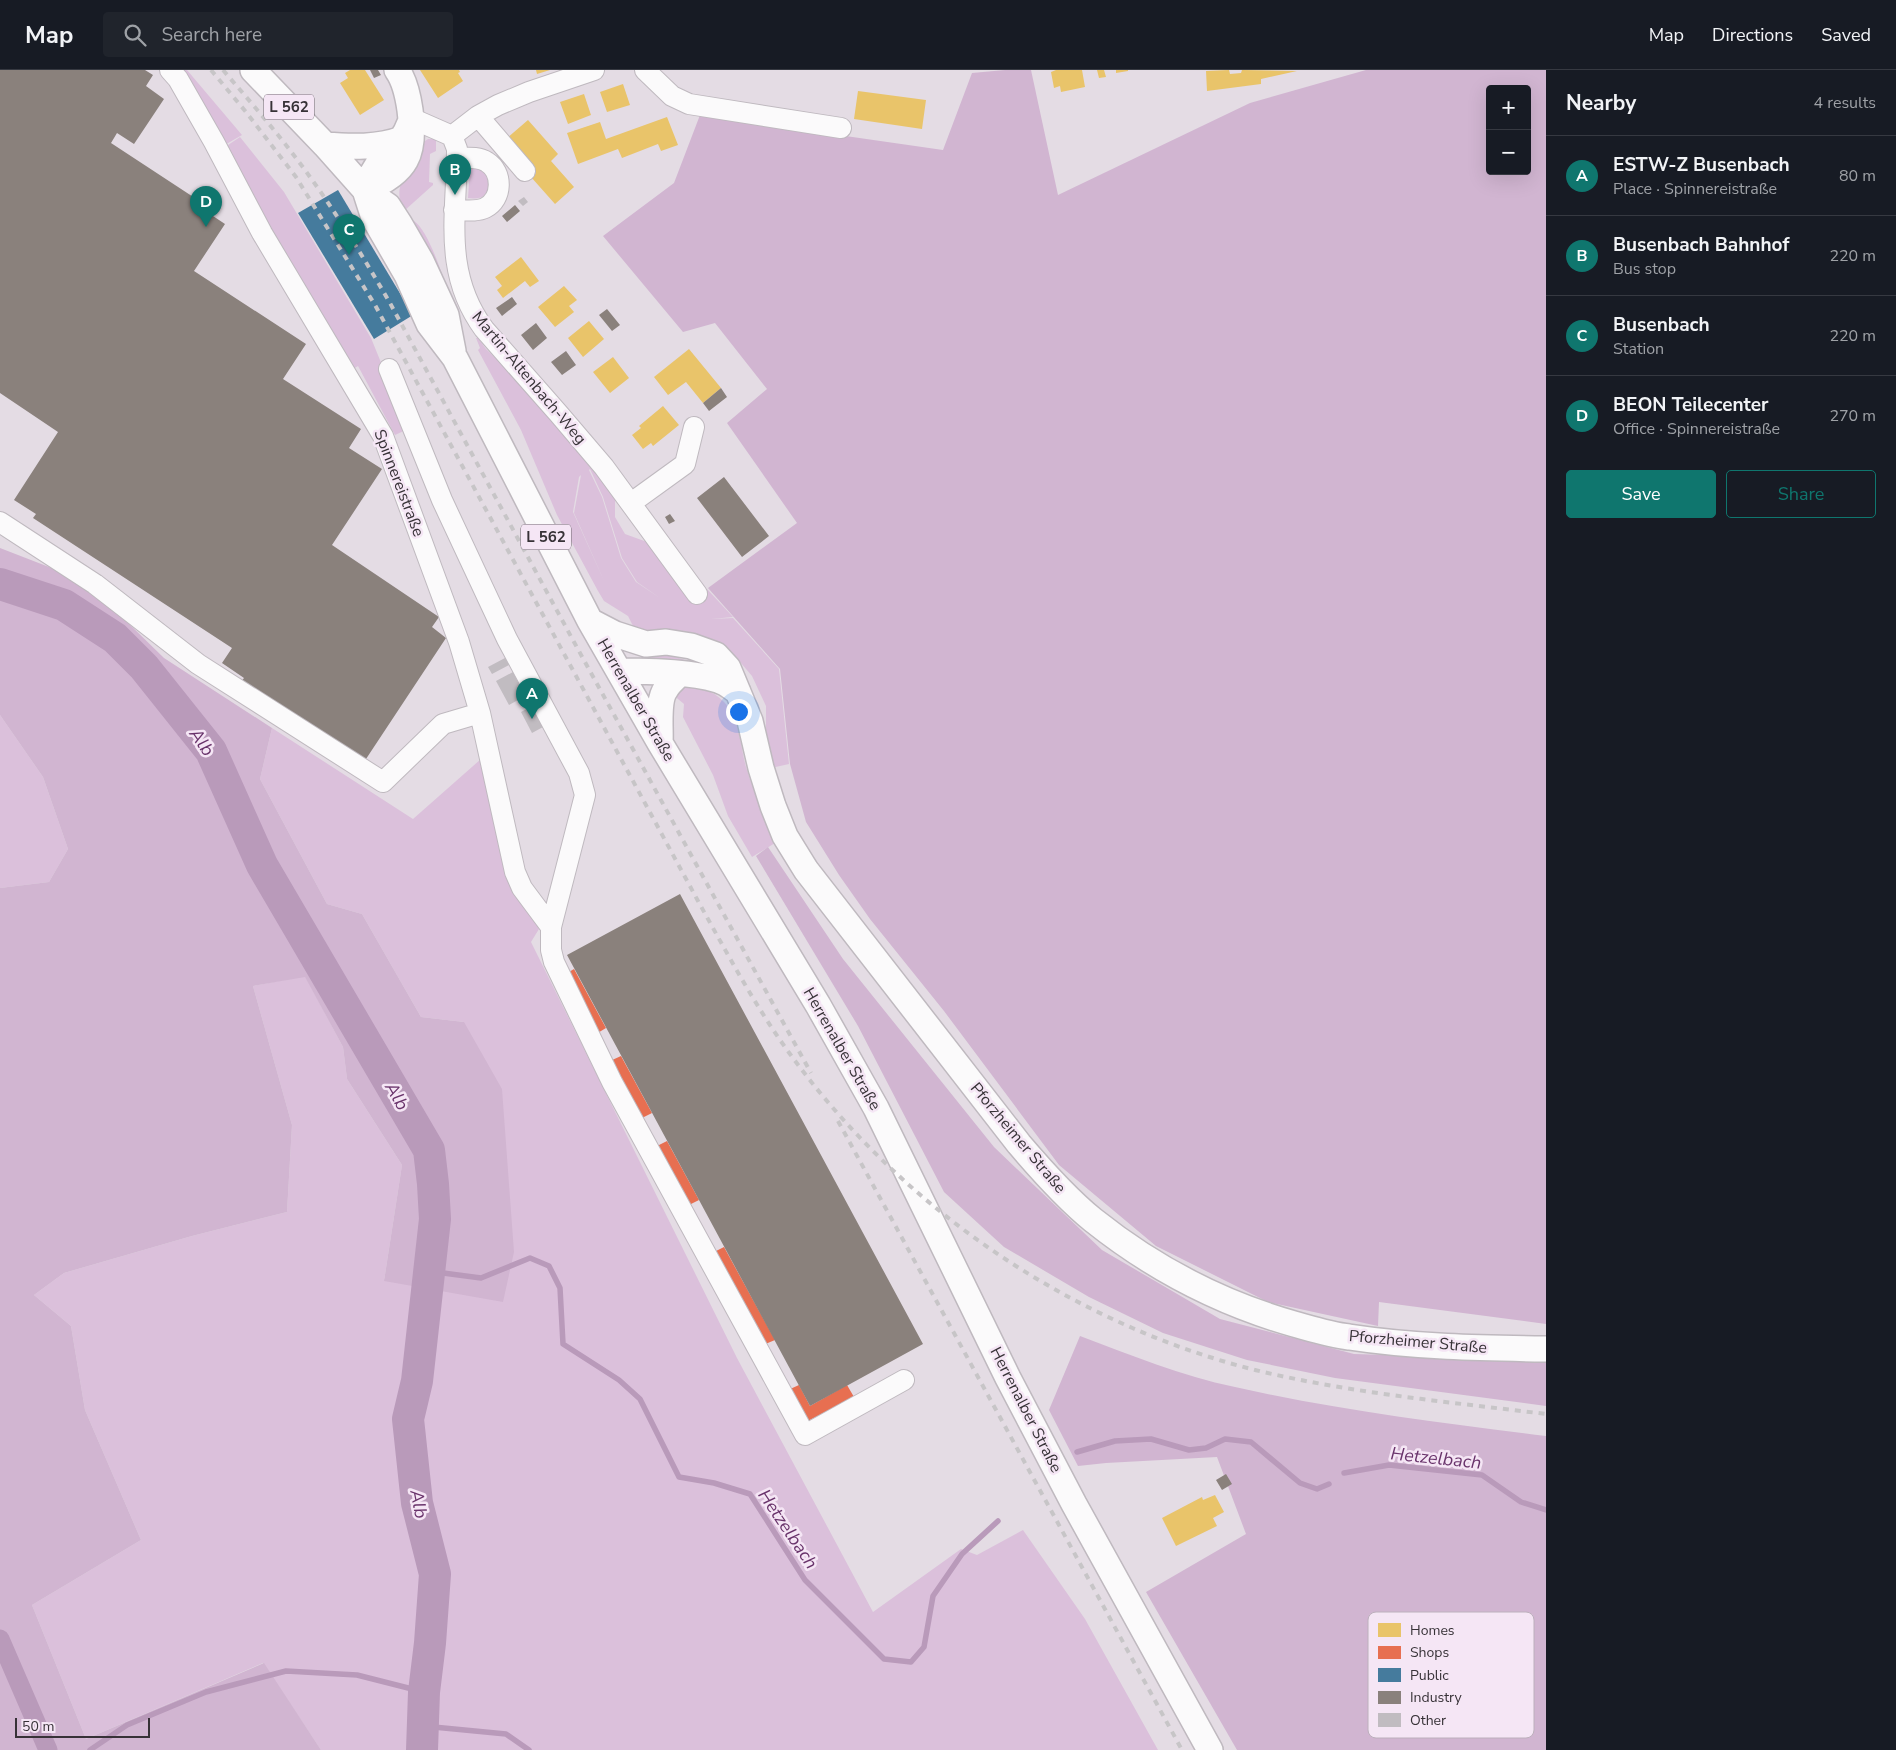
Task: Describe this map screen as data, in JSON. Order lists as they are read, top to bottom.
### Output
{
  "streets": {
    "main road": ["L 562", "Herrenalber Straße", "Pforzheimer Straße"],
    "street": ["Martin-Altenbach-Weg", "Spinnereistraße"]
  },
  "crossings": [
    ["L 562", "Herrenalber Straße"]
  ],
  "water": ["Alb", "Hetzelbach"],
  "legend": [
    "Homes",
    "Shops",
    "Public",
    "Industry",
    "Other"
  ],
  "scale_bar": "50 m",
  "page": {
    "header": "Map",
    "search": "Search here",
    "nav": ["Map", "Directions", "Saved"],
    "heading": ["Nearby", "4 results"],
    "map_buttons": ["+", "−"],
    "list": [
      {
        "mark": "A",
        "name": "ESTW-Z Busenbach",
        "note": "Place · Spinnereistraße",
        "value": "80 m"
      },
      {
        "mark": "B",
        "name": "Busenbach Bahnhof",
        "note": "Bus stop",
        "value": "220 m"
      },
      {
        "mark": "C",
        "name": "Busenbach",
        "note": "Station",
        "value": "220 m"
      },
      {
        "mark": "D",
        "name": "BEON Teilecenter",
        "note": "Office · Spinnereistraße",
        "value": "270 m"
      }
    ],
    "pins": [
      "B",
      "D",
      "C",
      "A"
    ],
    "buttons": ["Save", "Share"],
    "scale": "50 m"
  }
}
